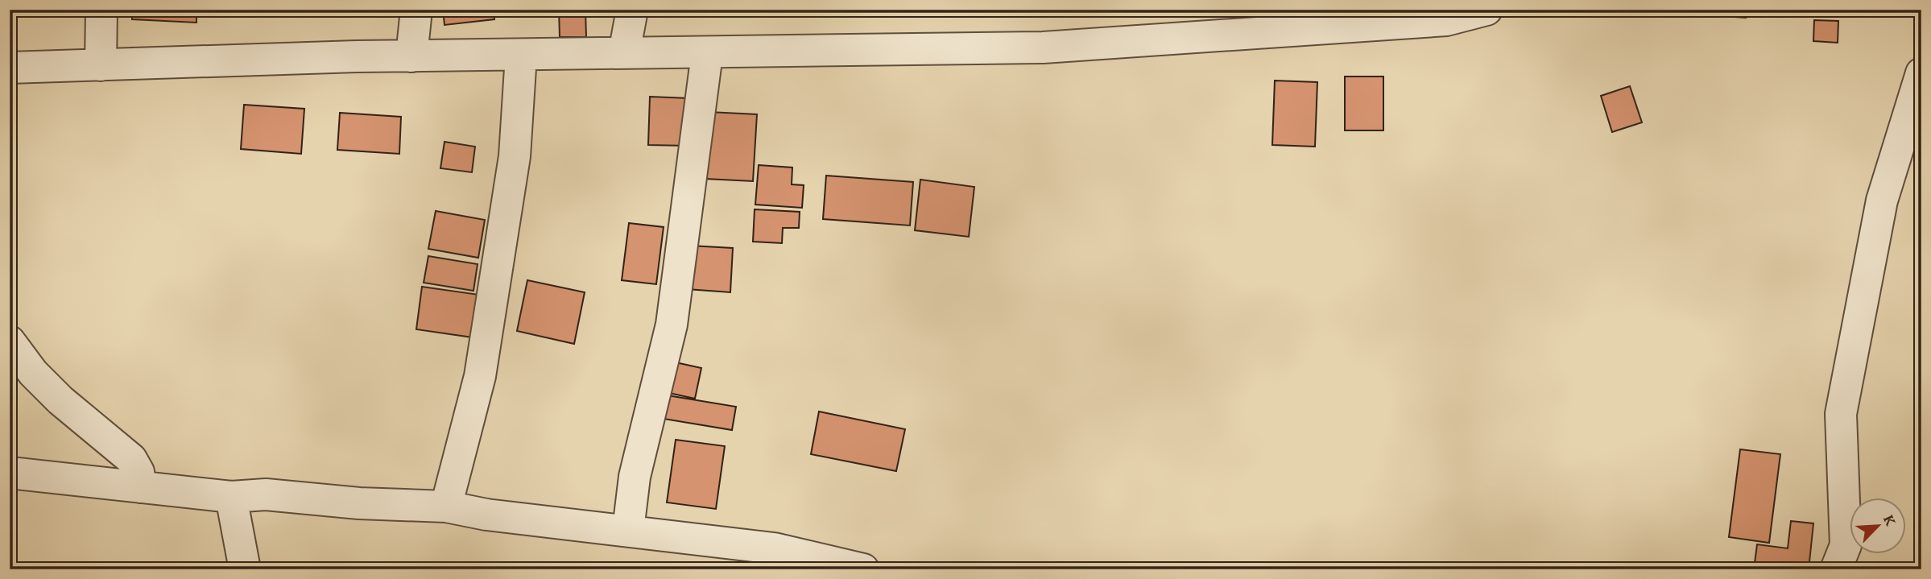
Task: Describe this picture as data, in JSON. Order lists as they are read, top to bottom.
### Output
{
  "north": "top right"
}
